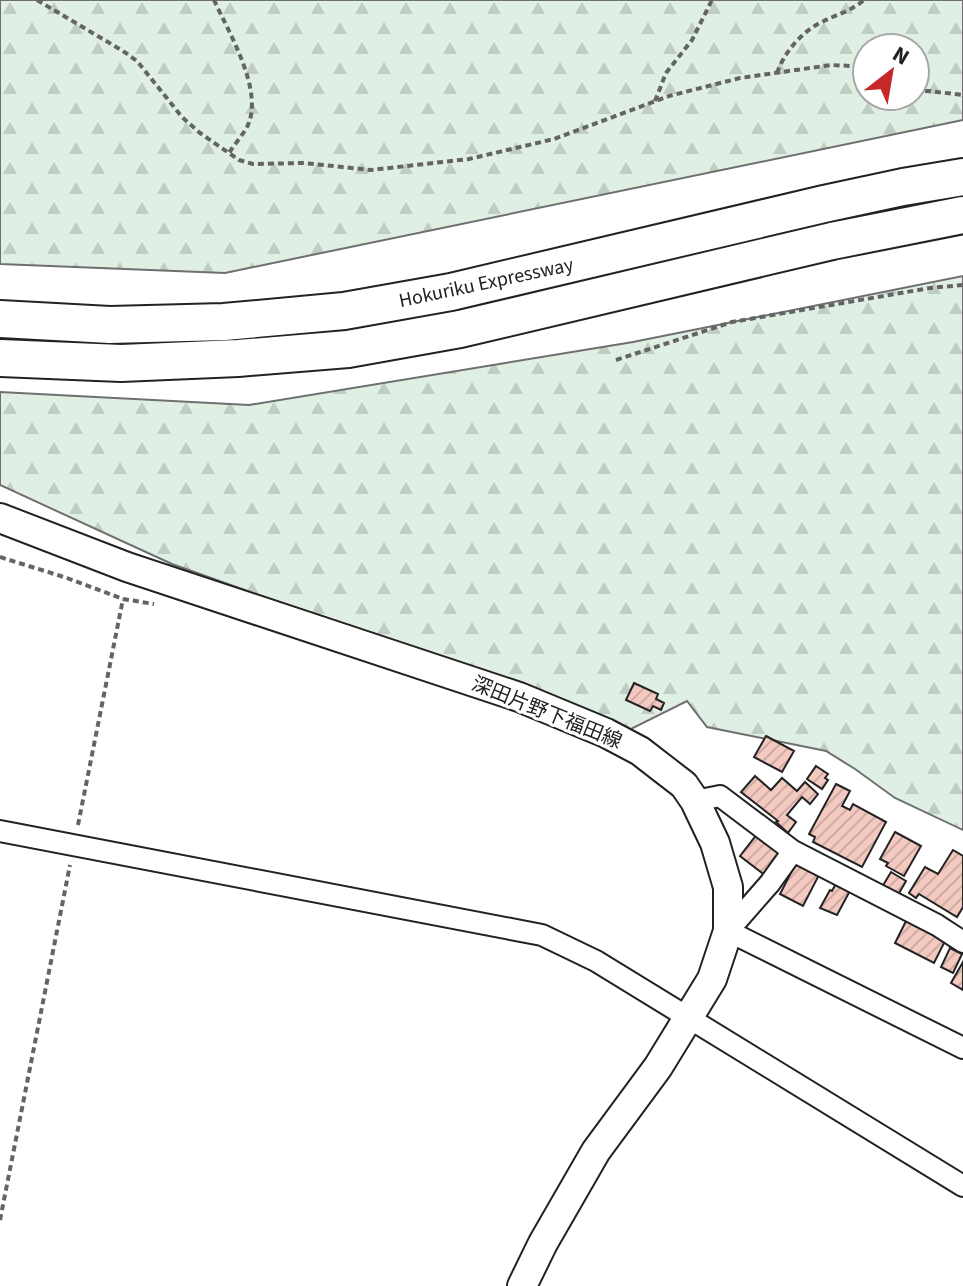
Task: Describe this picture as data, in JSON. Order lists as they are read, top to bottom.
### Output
{
  "streets": {
    "highway": ["Hokuriku Expressway"],
    "main road": ["深田片野下福田線"]
  },
  "north": "top right"
}
